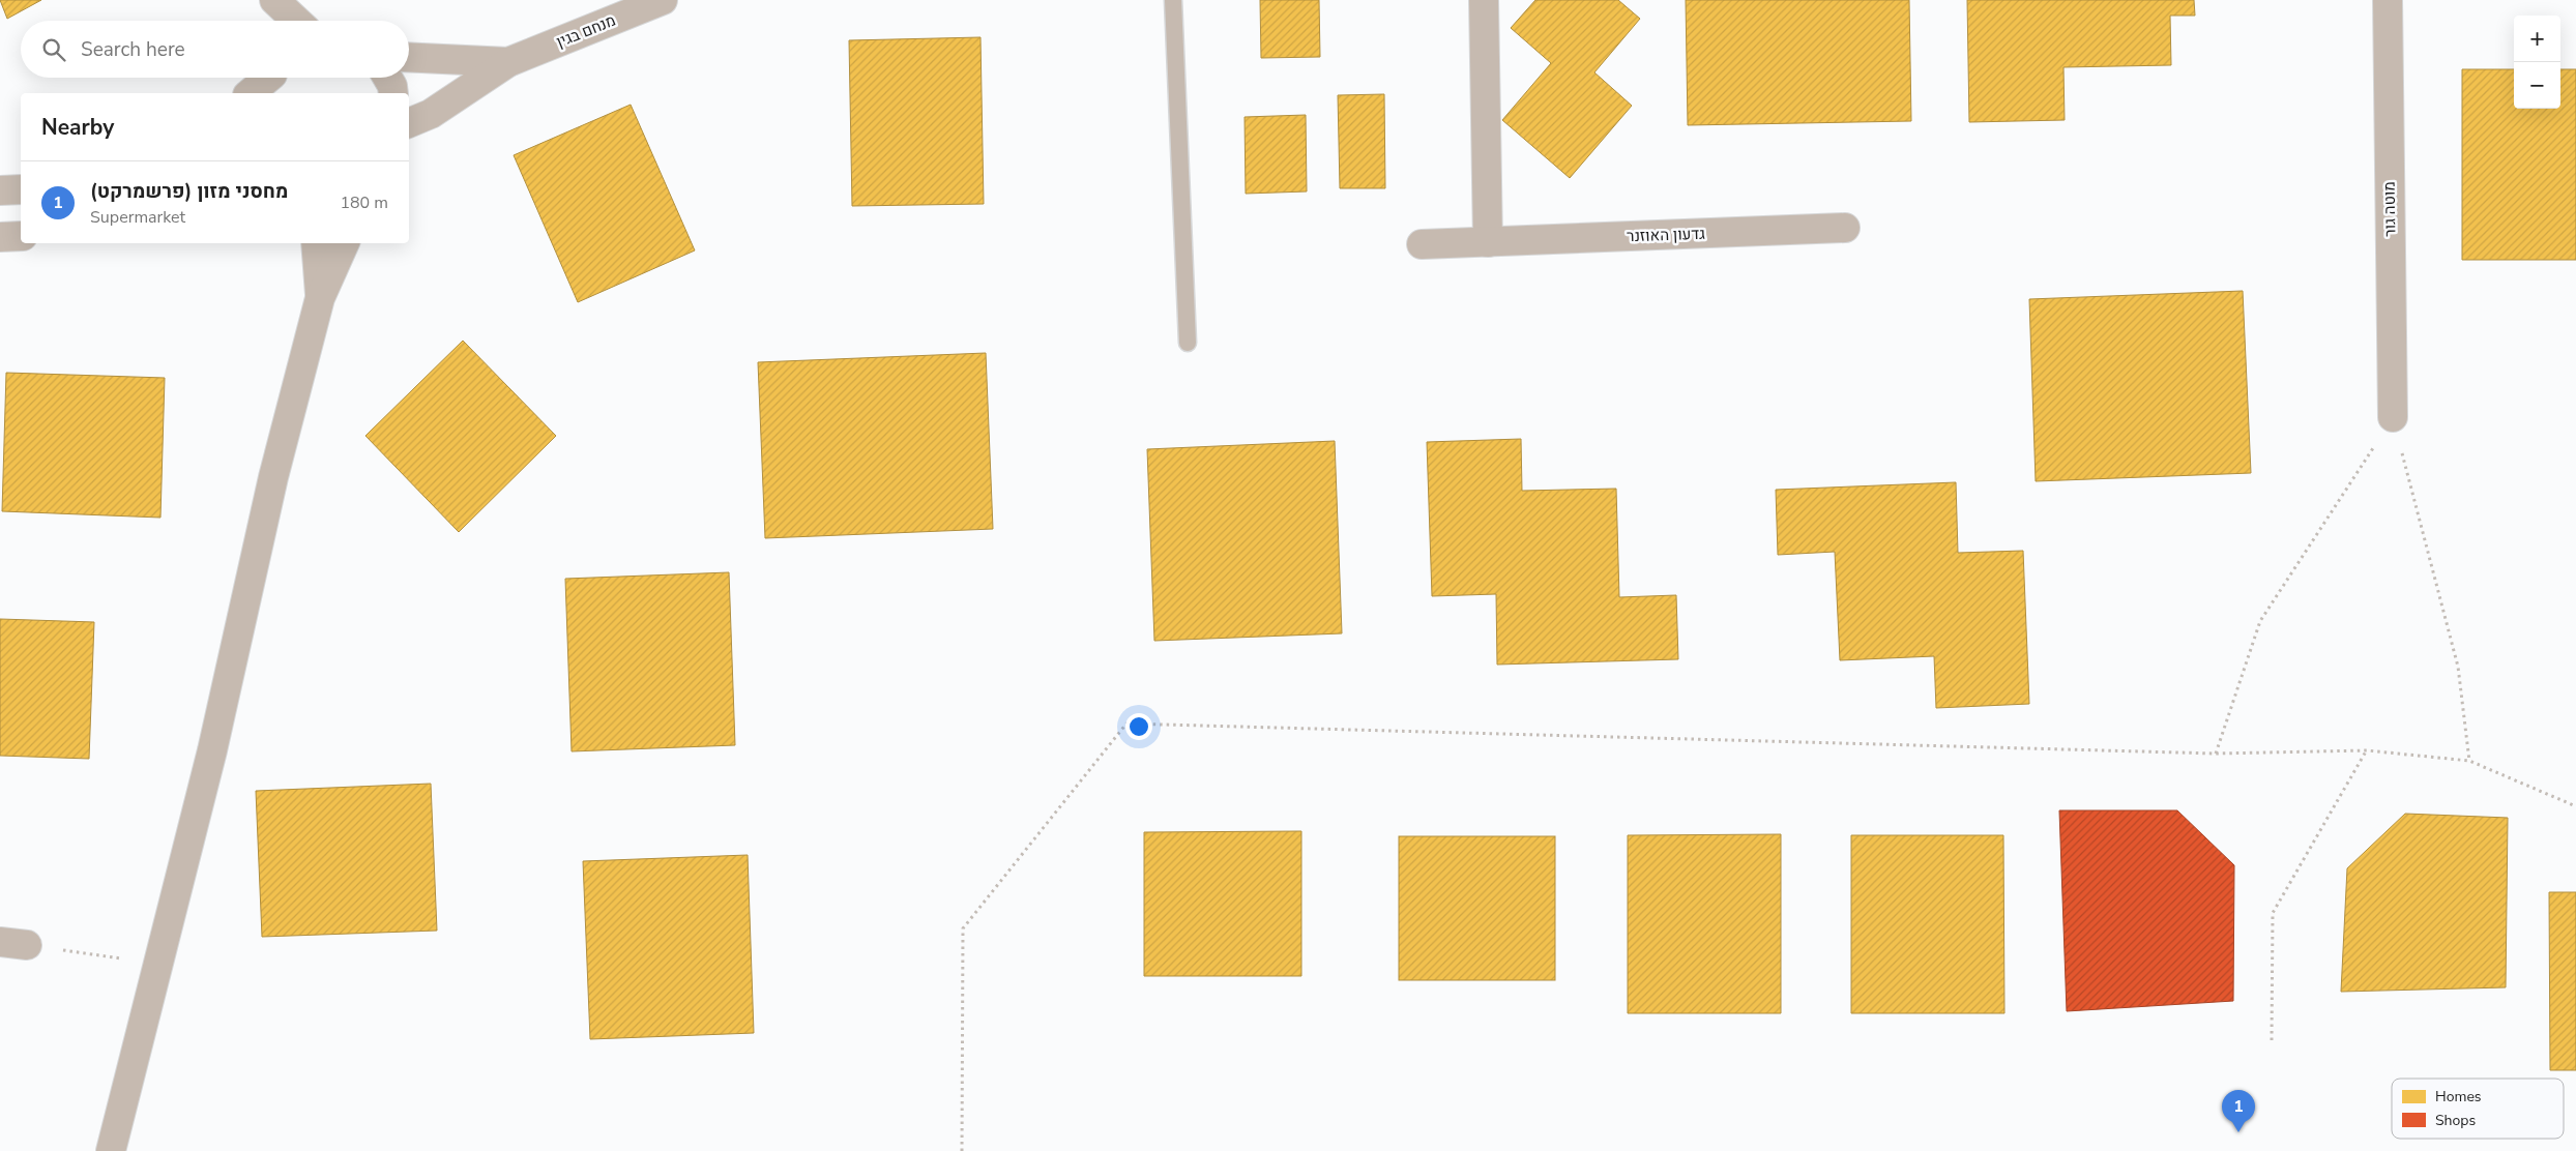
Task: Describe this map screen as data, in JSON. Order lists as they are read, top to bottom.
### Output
{
  "streets": {
    "street": ["מנחם בגין", "מוטה גור", "גדעון האוזנר"]
  },
  "legend": ["Homes", "Shops"],
  "page": {
    "map_buttons": ["+", "−"],
    "search": "Search here",
    "heading": "Nearby",
    "list": [
      {
        "mark": "1",
        "name": "מחסני מזון (פרשמרקט)",
        "note": "Supermarket",
        "value": "180 m"
      }
    ],
    "pins": "1"
  }
}
